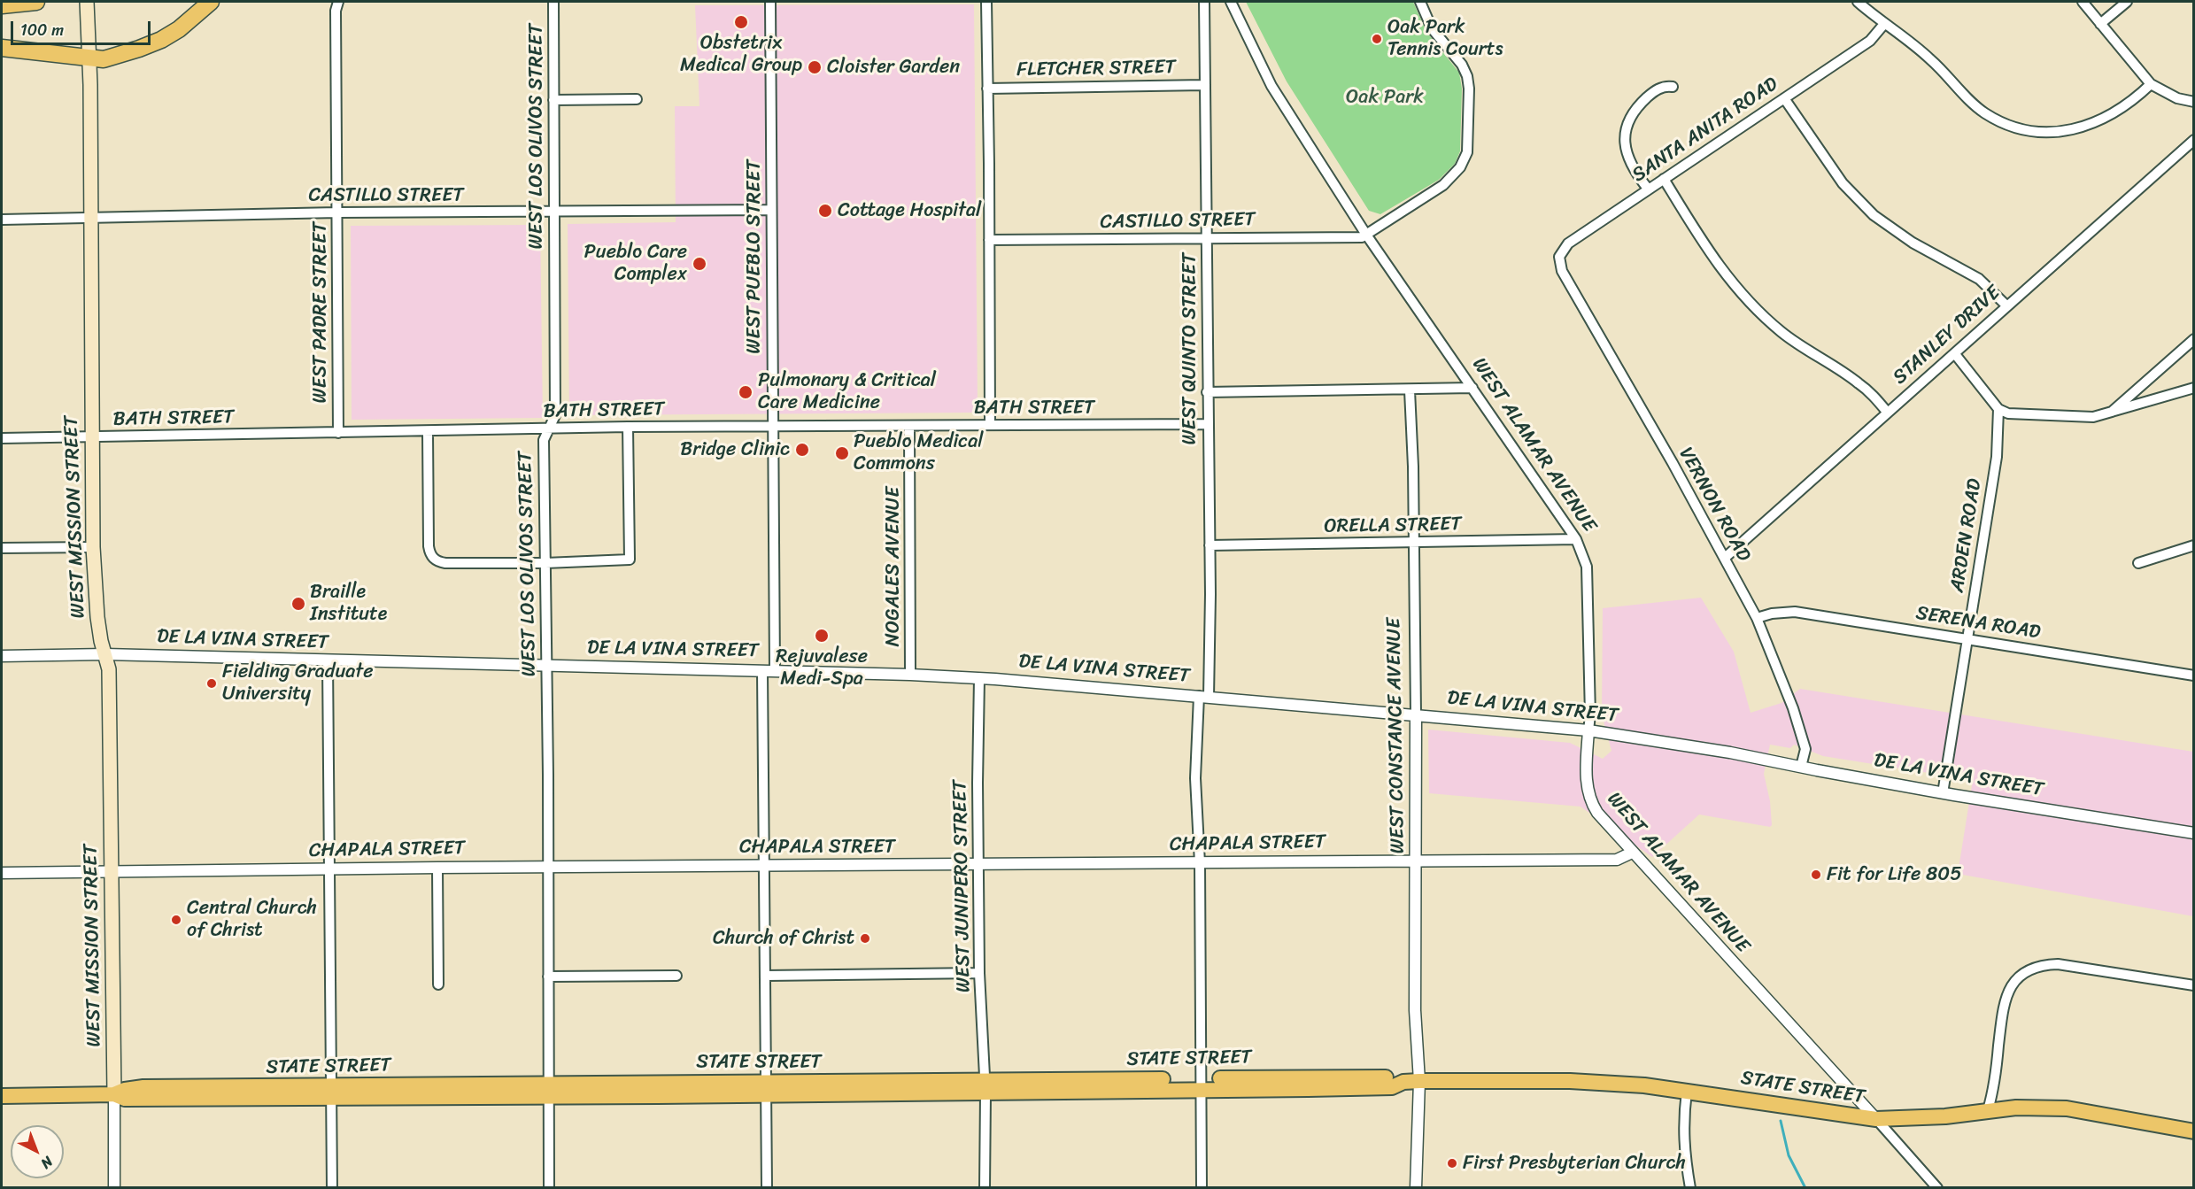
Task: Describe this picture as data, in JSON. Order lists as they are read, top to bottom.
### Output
{
  "streets": {
    "main road": ["WEST MISSION STREET", "STATE STREET"],
    "street": [
      "FLETCHER STREET",
      "SANTA ANITA ROAD",
      "WEST LOS OLIVOS STREET",
      "CASTILLO STREET",
      "WEST PUEBLO STREET",
      "WEST PADRE STREET",
      "STANLEY DRIVE",
      "WEST QUINTO STREET",
      "BATH STREET",
      "WEST ALAMAR AVENUE",
      "VERNON ROAD",
      "ORELLA STREET",
      "ARDEN ROAD",
      "NOGALES AVENUE",
      "SERENA ROAD",
      "DE LA VINA STREET",
      "WEST CONSTANCE AVENUE",
      "CHAPALA STREET",
      "WEST JUNIPERO STREET"
    ]
  },
  "crossings": [
    ["FLETCHER STREET", "WEST QUINTO STREET"],
    ["SANTA ANITA ROAD", "VERNON ROAD"],
    ["WEST LOS OLIVOS STREET", "CASTILLO STREET"],
    ["WEST LOS OLIVOS STREET", "BATH STREET"],
    ["WEST LOS OLIVOS STREET", "DE LA VINA STREET"],
    ["WEST LOS OLIVOS STREET", "CHAPALA STREET"],
    ["WEST LOS OLIVOS STREET", "STATE STREET"],
    ["CASTILLO STREET", "WEST PUEBLO STREET"],
    ["CASTILLO STREET", "WEST PADRE STREET"],
    ["CASTILLO STREET", "WEST QUINTO STREET"],
    ["CASTILLO STREET", "WEST ALAMAR AVENUE"],
    ["CASTILLO STREET", "WEST MISSION STREET"],
    ["WEST PUEBLO STREET", "BATH STREET"],
    ["WEST PUEBLO STREET", "DE LA VINA STREET"],
    ["WEST PADRE STREET", "BATH STREET"],
    ["STANLEY DRIVE", "VERNON ROAD"],
    ["WEST QUINTO STREET", "BATH STREET"],
    ["WEST QUINTO STREET", "ORELLA STREET"],
    ["WEST QUINTO STREET", "DE LA VINA STREET"],
    ["WEST QUINTO STREET", "CHAPALA STREET"],
    ["WEST QUINTO STREET", "STATE STREET"],
    ["BATH STREET", "WEST MISSION STREET"],
    ["BATH STREET", "NOGALES AVENUE"],
    ["WEST ALAMAR AVENUE", "ORELLA STREET"],
    ["WEST ALAMAR AVENUE", "DE LA VINA STREET"],
    ["WEST ALAMAR AVENUE", "CHAPALA STREET"],
    ["WEST ALAMAR AVENUE", "STATE STREET"],
    ["VERNON ROAD", "SERENA ROAD"],
    ["VERNON ROAD", "DE LA VINA STREET"],
    ["WEST MISSION STREET", "DE LA VINA STREET"],
    ["WEST MISSION STREET", "CHAPALA STREET"],
    ["WEST MISSION STREET", "STATE STREET"],
    ["ORELLA STREET", "WEST CONSTANCE AVENUE"],
    ["ARDEN ROAD", "SERENA ROAD"],
    ["ARDEN ROAD", "DE LA VINA STREET"],
    ["NOGALES AVENUE", "DE LA VINA STREET"],
    ["DE LA VINA STREET", "WEST CONSTANCE AVENUE"],
    ["DE LA VINA STREET", "WEST JUNIPERO STREET"],
    ["WEST CONSTANCE AVENUE", "CHAPALA STREET"],
    ["WEST CONSTANCE AVENUE", "STATE STREET"],
    ["CHAPALA STREET", "WEST JUNIPERO STREET"],
    ["WEST JUNIPERO STREET", "STATE STREET"]
  ],
  "parks": ["Oak Park"],
  "places": [
    "Obstetrix Medical Group",
    "Oak Park Tennis Courts",
    "Cloister Garden",
    "Cottage Hospital",
    "Pueblo Care Complex",
    "Pulmonary & Critical Care Medicine",
    "Bridge Clinic",
    "Pueblo Medical Commons",
    "Braille Institute",
    "Rejuvalese Medi-Spa",
    "Fielding Graduate University",
    "Fit for Life 805",
    "Central Church of Christ",
    "Church of Christ",
    "First Presbyterian Church"
  ],
  "scale_bar": "100 m",
  "north": "bottom right"
}
